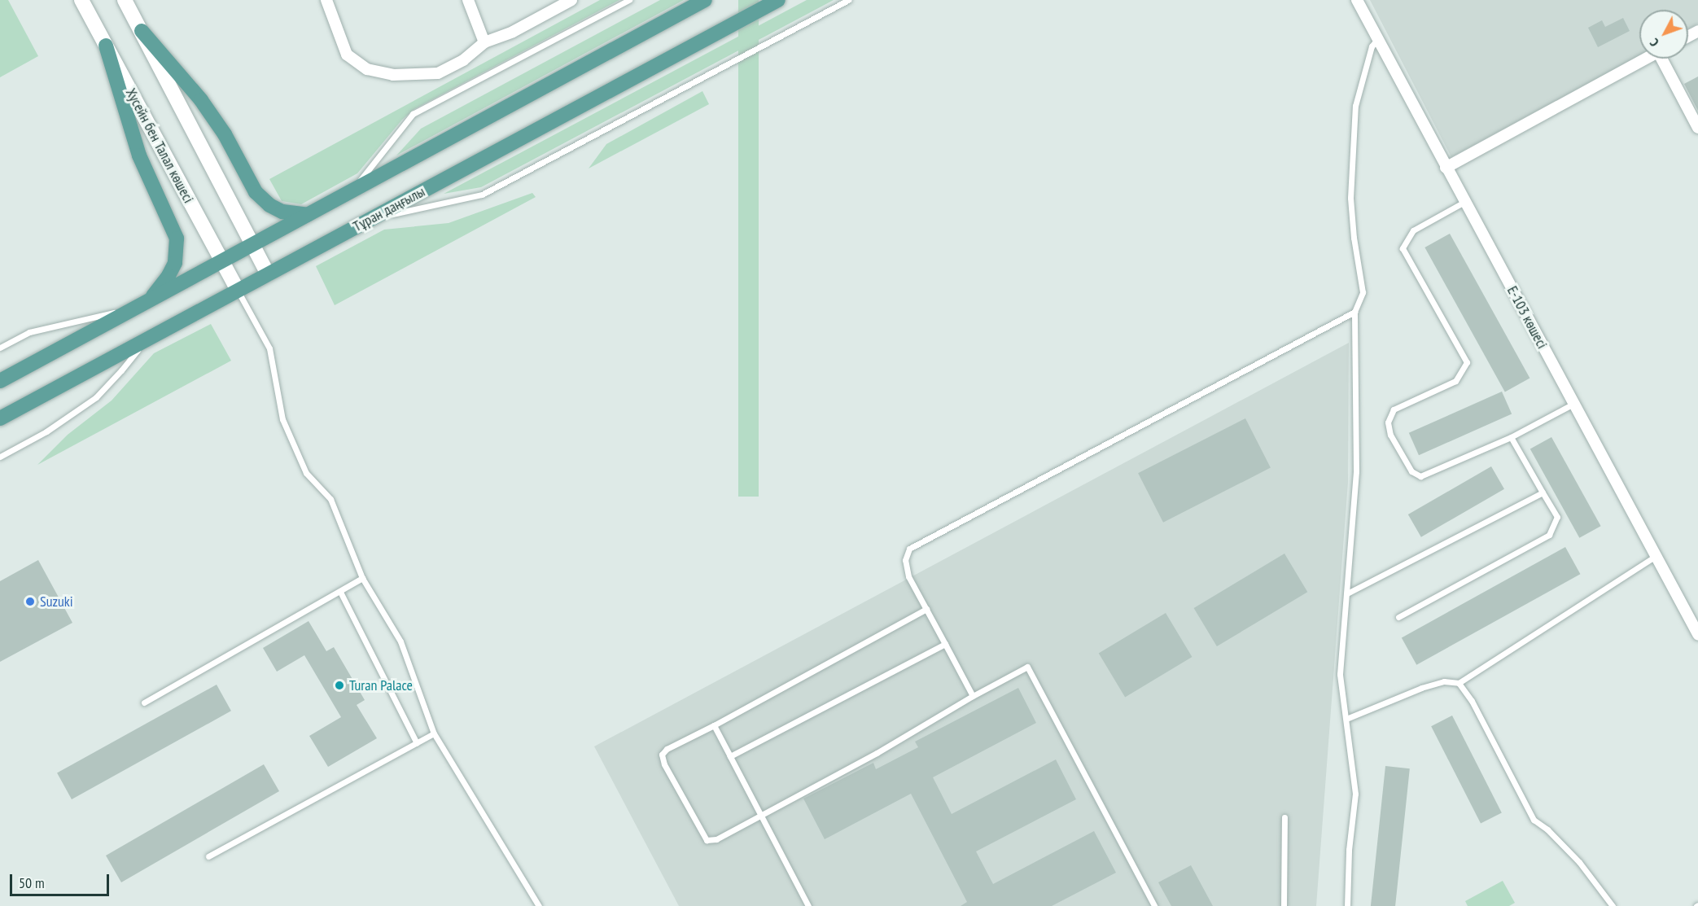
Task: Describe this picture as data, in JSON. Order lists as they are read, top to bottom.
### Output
{
  "streets": {
    "main road": ["Тұран даңғылы"],
    "street": ["Хусейн бен Талал көшесі", "Е-103 көшесі"]
  },
  "crossings": [
    ["Хусейн бен Талал көшесі", "Тұран даңғылы"]
  ],
  "places": ["Suzuki", "Turan Palace"],
  "scale_bar": "50 m",
  "north": "bottom left"
}
